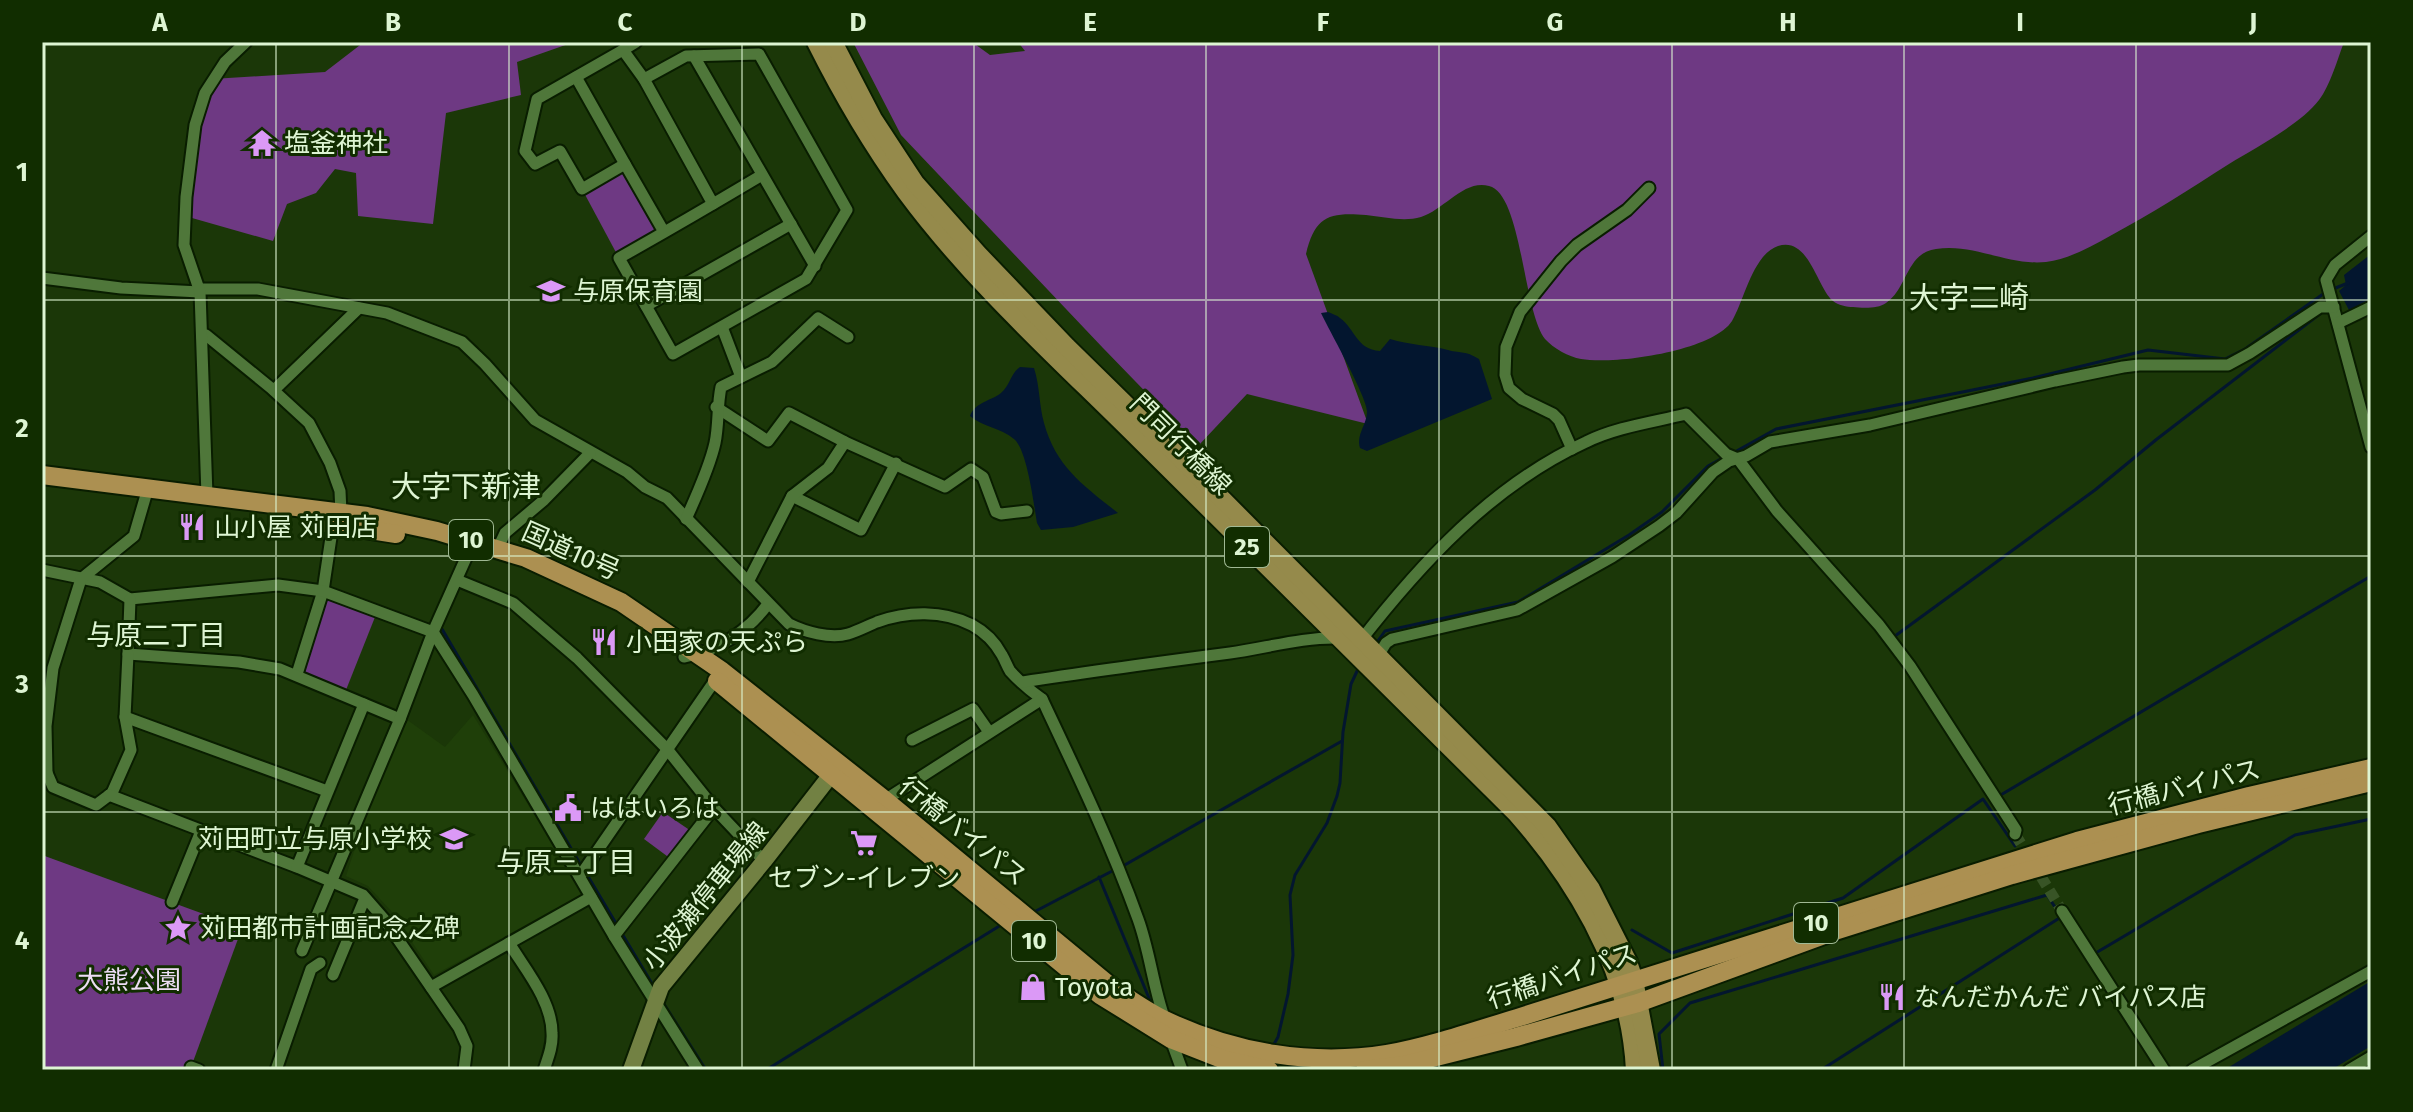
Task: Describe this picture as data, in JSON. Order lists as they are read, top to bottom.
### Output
{
  "streets": {
    "highway": ["10", "国道10号", "行橋バイパス"],
    "main road": ["門司行橋線", "25", "小波瀬停車場線"]
  },
  "crossings": [
    ["門司行橋線", "行橋バイパス"],
    ["国道10号", "行橋バイパス"],
    ["国道10号", "小波瀬停車場線"],
    ["行橋バイパス", "小波瀬停車場線"]
  ],
  "districts": [
    "大字二崎",
    "大字下新津",
    "与原二丁目",
    "与原三丁目"
  ],
  "parks": ["大熊公園"],
  "places": {
    "temple": ["塩釜神社"],
    "school or university": ["与原保育園", "苅田町立与原小学校"],
    "restaurant": ["山小屋 苅田店", "小田家の天ぷら", "なんだかんだ バイパス店"],
    "public building": ["ははいろは"],
    "supermarket": ["セブン-イレブン"],
    "place": ["苅田都市計画記念之碑"],
    "shop": ["Toyota"]
  },
  "grid": {
    "columns": [
      "A",
      "B",
      "C",
      "D",
      "E",
      "F",
      "G",
      "H",
      "I",
      "J"
    ],
    "rows": [
      "1",
      "2",
      "3",
      "4"
    ]
  }
}
